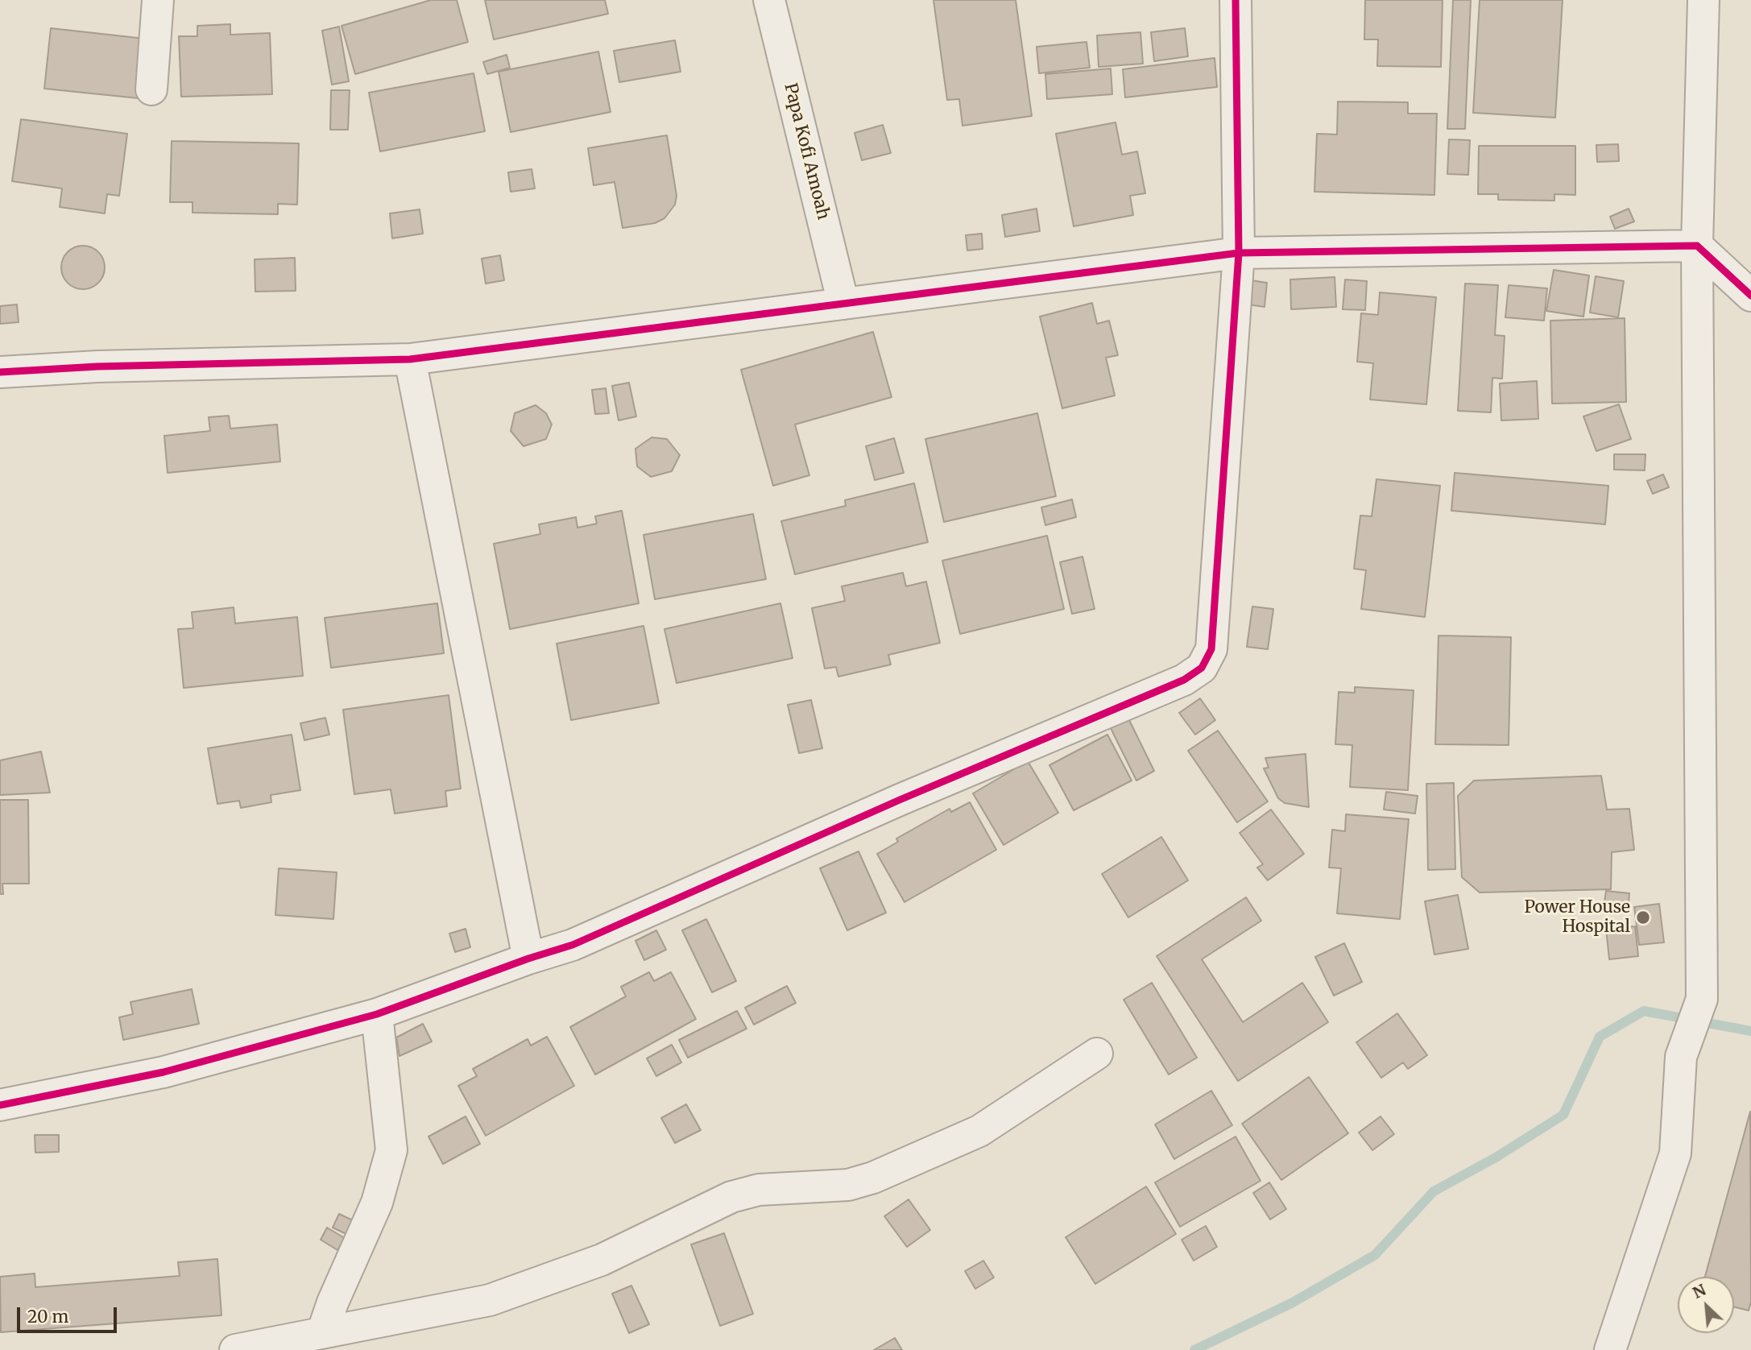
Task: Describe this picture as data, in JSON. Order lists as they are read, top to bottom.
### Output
{
  "streets": {
    "street": ["Papa Kofi Amoah"]
  },
  "places": ["Power House Hospital"],
  "scale_bar": "20 m",
  "north": "top left"
}
